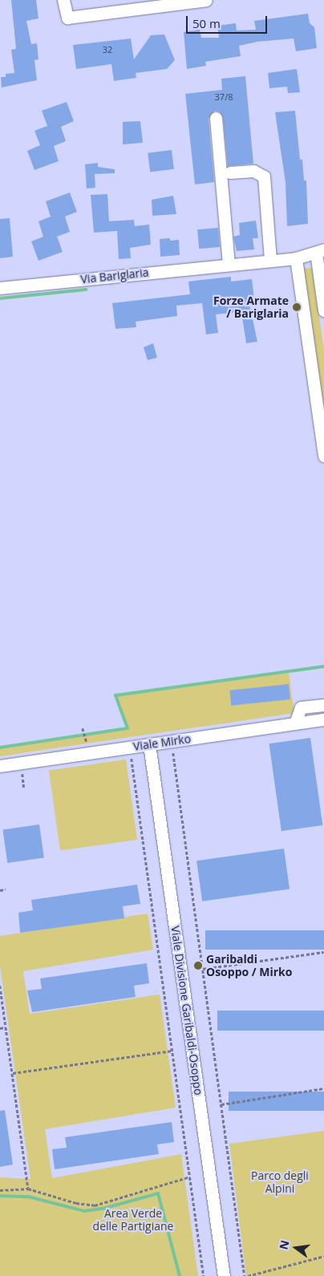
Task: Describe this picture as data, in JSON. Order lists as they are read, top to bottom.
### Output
{
  "streets": {
    "street": ["Via Bariglaria", "Viale Mirko", "Viale Divisione Garibaldi-Osoppo"]
  },
  "crossings": [
    ["Viale Mirko", "Viale Divisione Garibaldi-Osoppo"]
  ],
  "parks": ["Parco degli Alpini", "Area Verde delle Partigiane"],
  "places": ["Forze Armate / Bariglaria", "Garibaldi Osoppo / Mirko"],
  "house_numbers": ["32", "37/8"],
  "scale_bar": "50 m",
  "north": "left"
}
